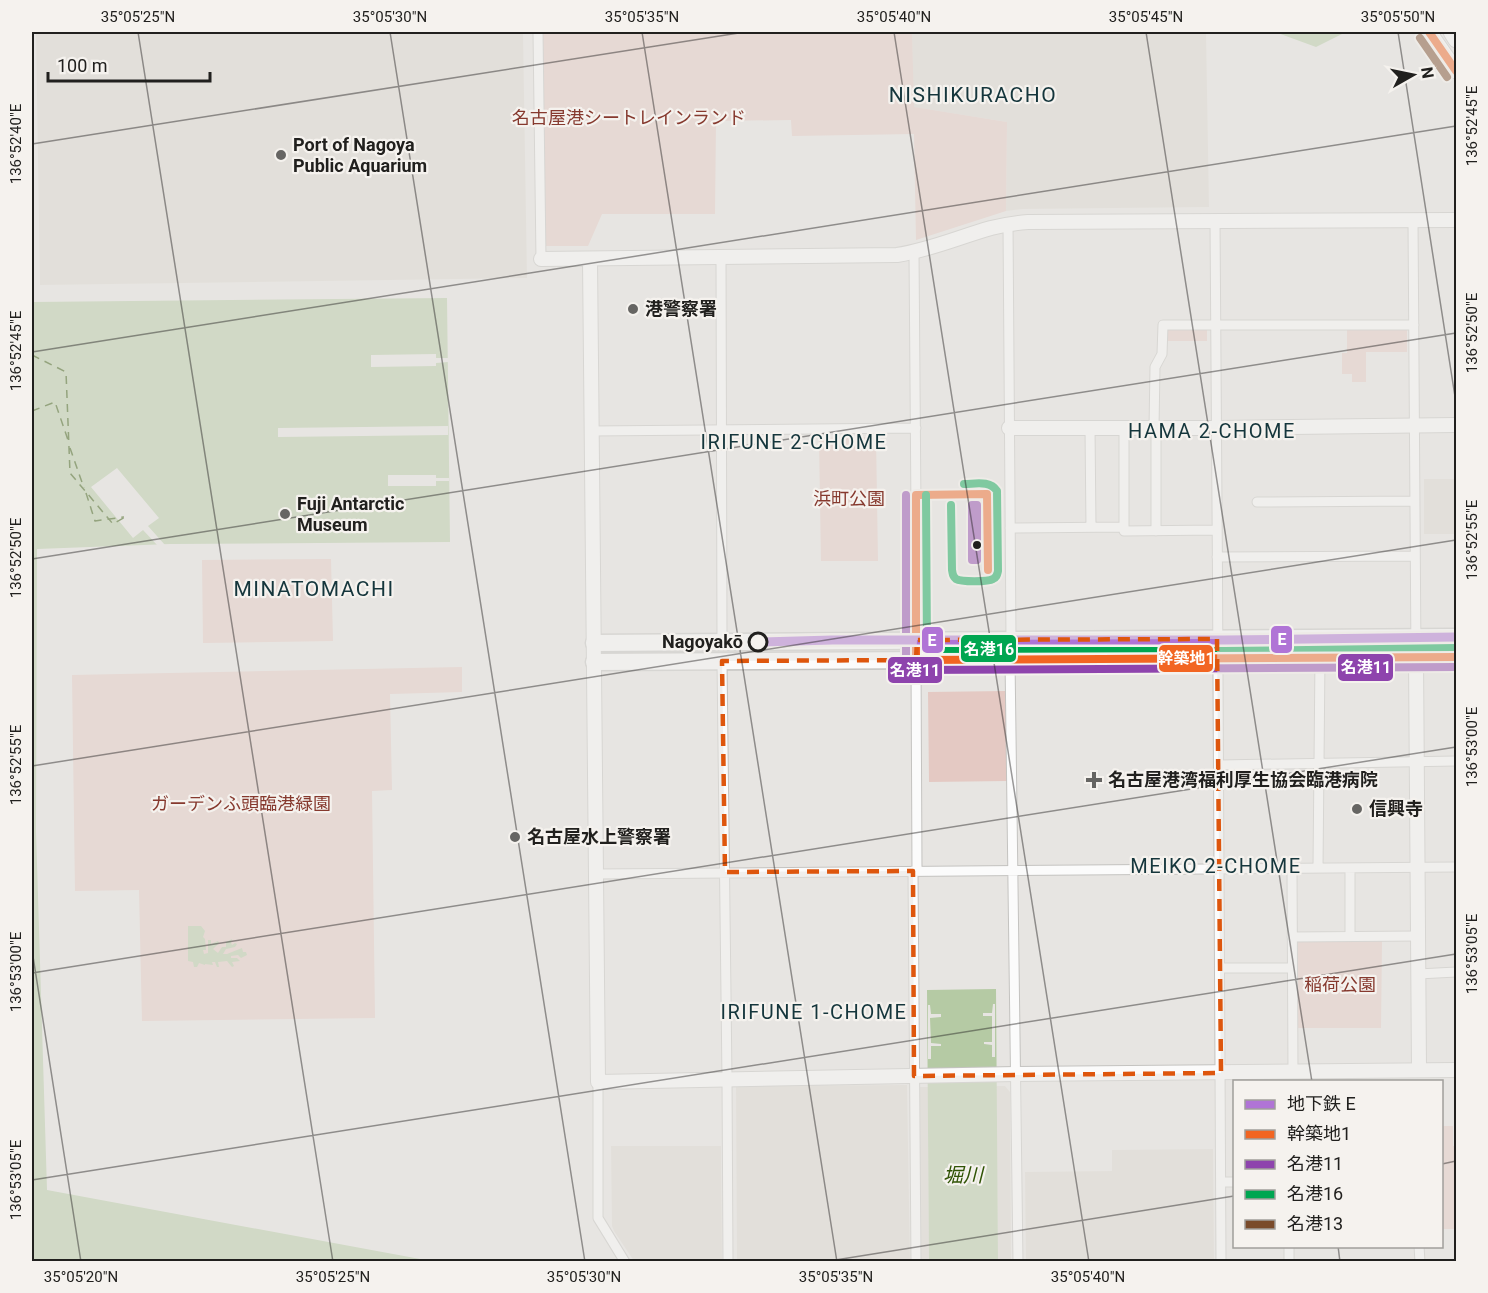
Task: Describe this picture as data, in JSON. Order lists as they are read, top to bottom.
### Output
{
  "districts": [
    "NISHIKURACHO",
    "HAMA 2-CHOME",
    "IRIFUNE 2-CHOME",
    "MINATOMACHI",
    "MEIKO 2-CHOME",
    "IRIFUNE 1-CHOME"
  ],
  "water": ["堀川"],
  "parks": [
    "名古屋港シートレインランド",
    "浜町公園",
    "ガーデンふ頭臨港緑園",
    "稲荷公園"
  ],
  "places": {
    "other": [
      "Port of Nagoya Public Aquarium",
      "港警察署",
      "Fuji Antarctic Museum",
      "Nagoyakō",
      "信興寺",
      "名古屋水上警察署"
    ],
    "health": ["名古屋港湾福利厚生協会臨港病院"]
  },
  "lines": [
    "transit line 幹築地1",
    "transit line 名港13",
    "transit line 名港16",
    "transit line 名港11",
    "metro line E"
  ],
  "legend": [
    "地下鉄 E",
    "幹築地1",
    "名港11",
    "名港16",
    "名港13"
  ],
  "scale_bar": "100 m",
  "north": "right",
  "coordinates": [
    "35°05'25\"N",
    "35°05'30\"N",
    "35°05'35\"N",
    "35°05'40\"N",
    "35°05'45\"N",
    "35°05'50\"N",
    "136°52'45\"E",
    "136°52'40\"E",
    "136°52'50\"E",
    "136°52'55\"E",
    "136°53'00\"E",
    "136°53'05\"E",
    "35°05'20\"N"
  ]
}
